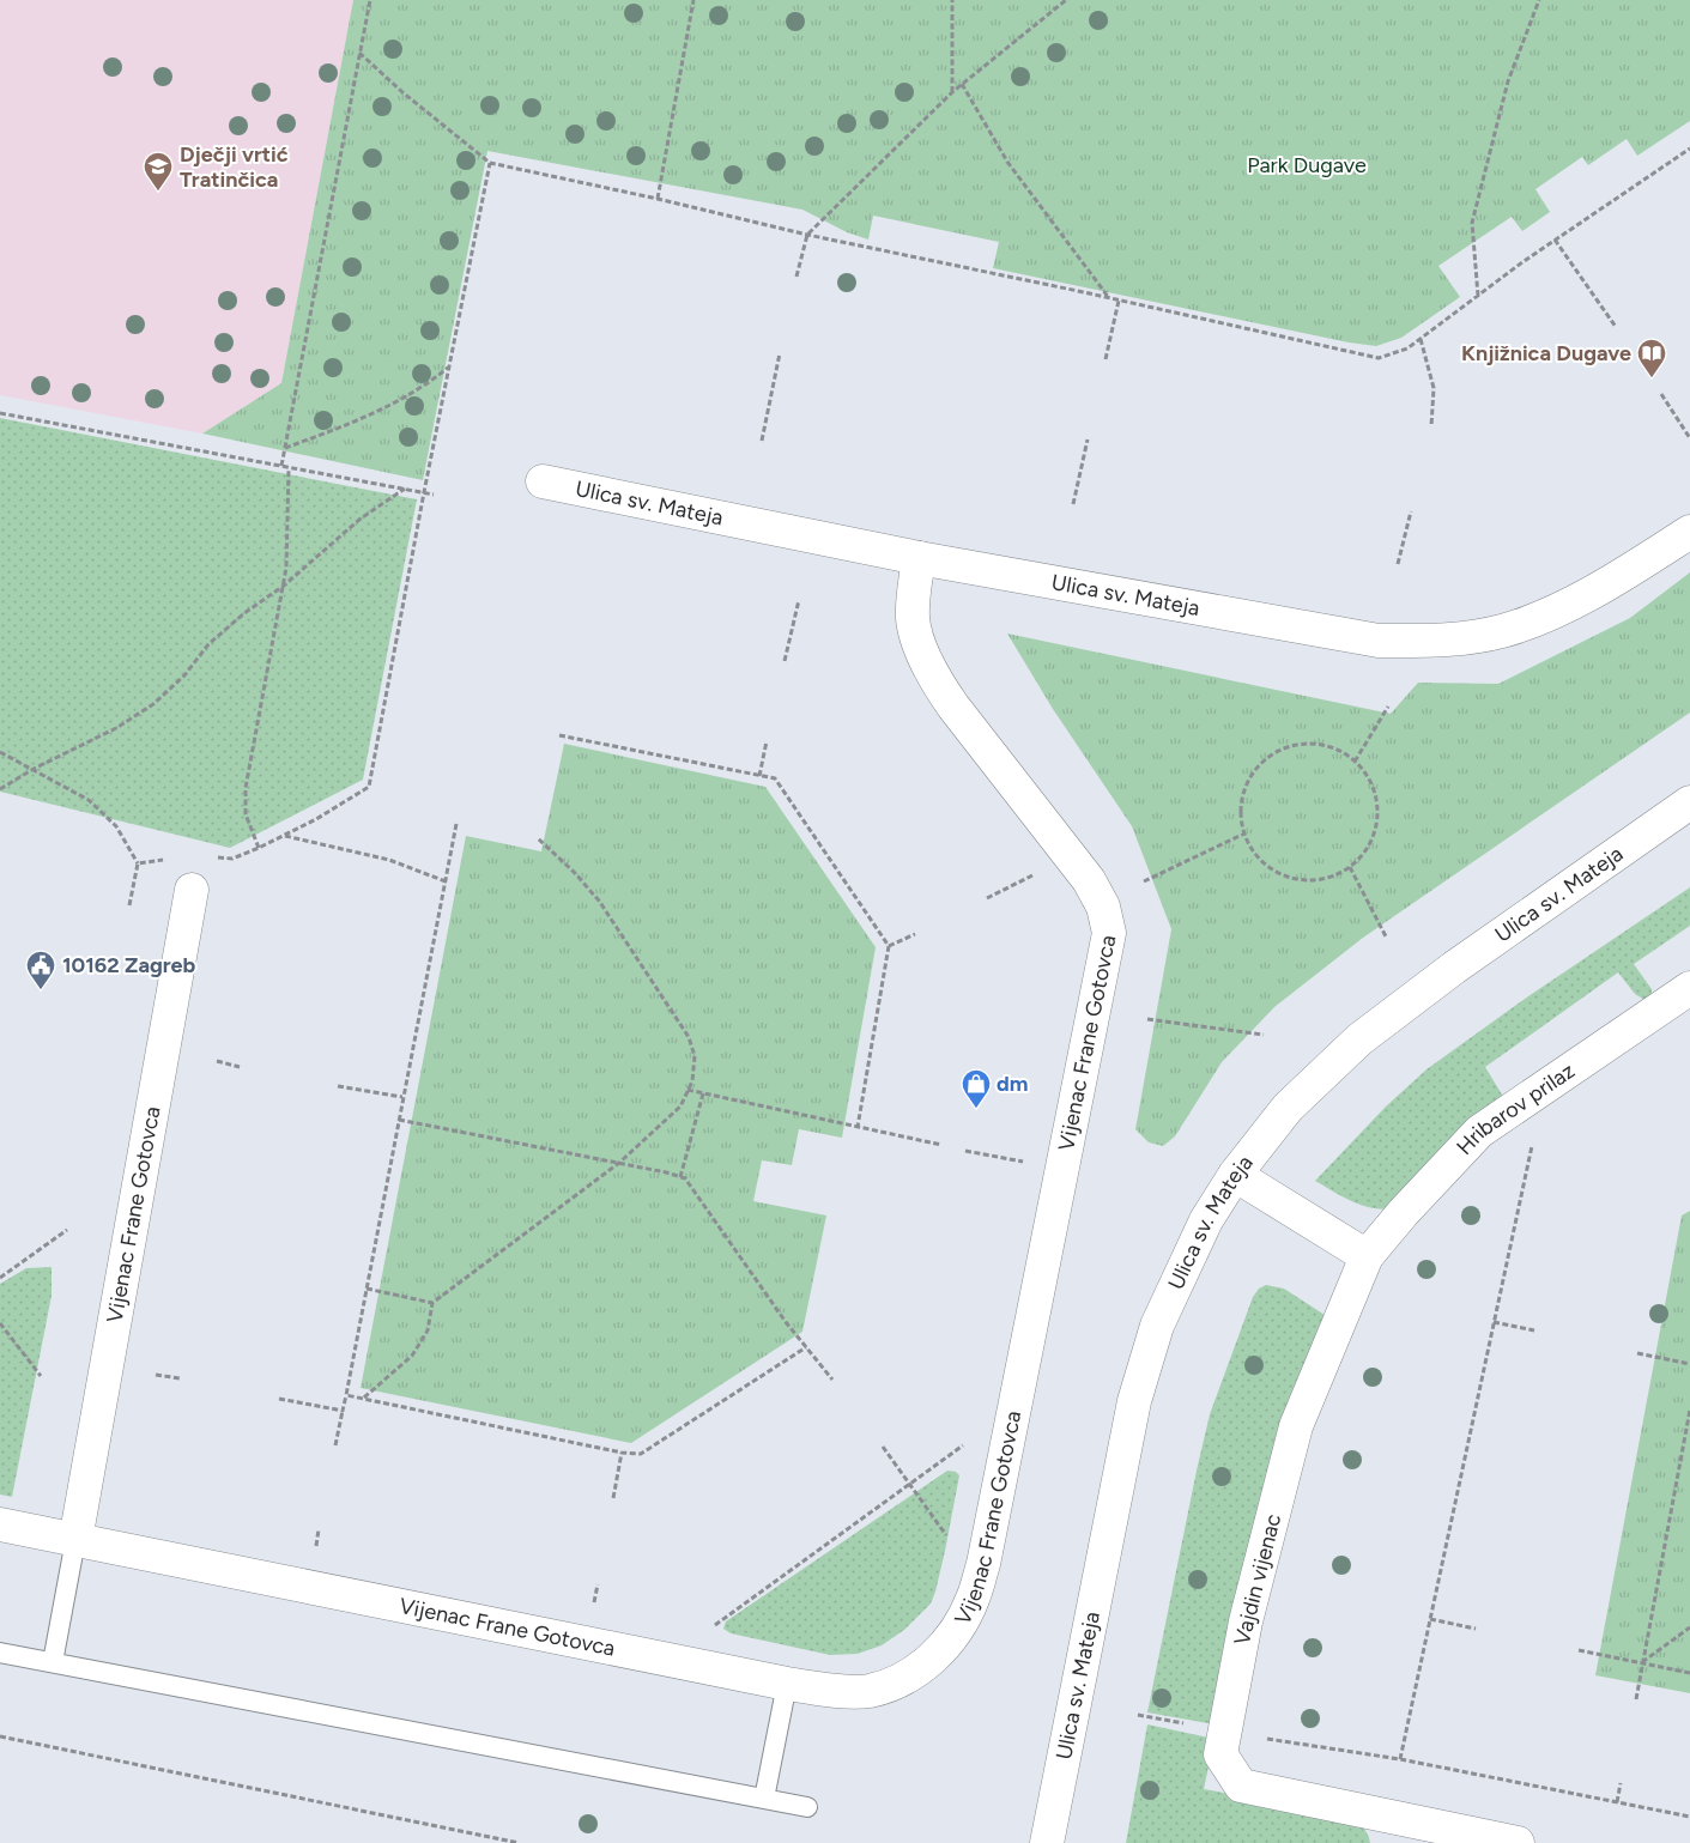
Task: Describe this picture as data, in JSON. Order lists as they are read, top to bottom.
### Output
{
  "streets": {
    "street": [
      "Ulica sv. Mateja",
      "Vijenac Frane Gotovca",
      "Hribarov prilaz",
      "Vajdin vijenac"
    ]
  },
  "crossings": [
    ["Ulica sv. Mateja", "Vijenac Frane Gotovca"],
    ["Hribarov prilaz", "Vajdin vijenac"]
  ],
  "parks": ["Park Dugave"],
  "places": {
    "school or university": ["Dječji vrtić Tratinčica"],
    "library": ["Knjižnica Dugave"],
    "public building": ["10162 Zagreb"],
    "shop": ["dm"]
  }
}
